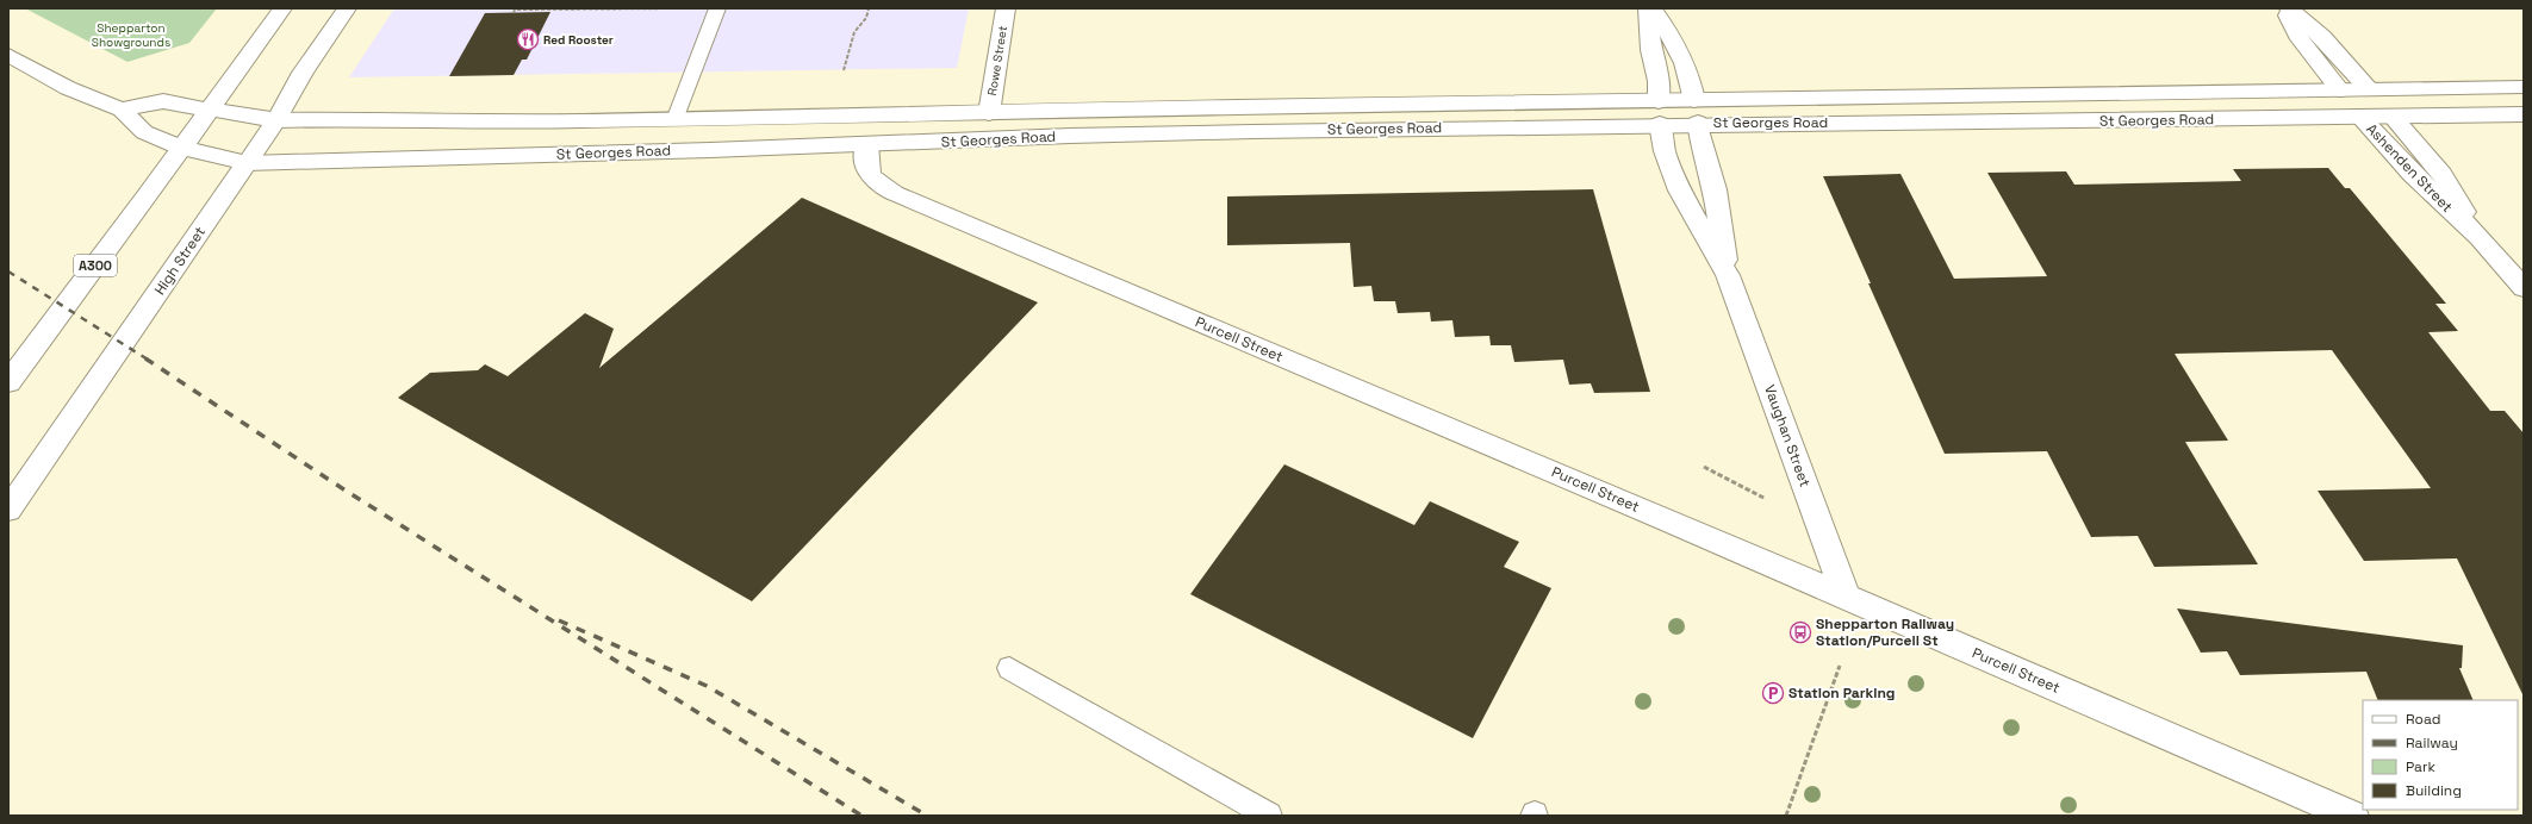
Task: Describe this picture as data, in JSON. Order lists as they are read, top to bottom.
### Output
{
  "streets": {
    "main road": [
      "Rowe Street",
      "St Georges Road",
      "Ashenden Street",
      "High Street",
      "A300",
      "Purcell Street",
      "Vaughan Street"
    ]
  },
  "crossings": [
    ["Rowe Street", "St Georges Road"],
    ["St Georges Road", "Ashenden Street"],
    ["St Georges Road", "High Street"],
    ["St Georges Road", "A300"],
    ["St Georges Road", "Purcell Street"],
    ["St Georges Road", "Vaughan Street"],
    ["Purcell Street", "Vaughan Street"]
  ],
  "parks": ["Shepparton Showgrounds"],
  "places": {
    "restaurant": ["Red Rooster"],
    "bus stop": ["Shepparton Railway Station/Purcell St"],
    "parking": ["Station Parking"]
  },
  "legend": [
    "Road",
    "Railway",
    "Park",
    "Building"
  ]
}
